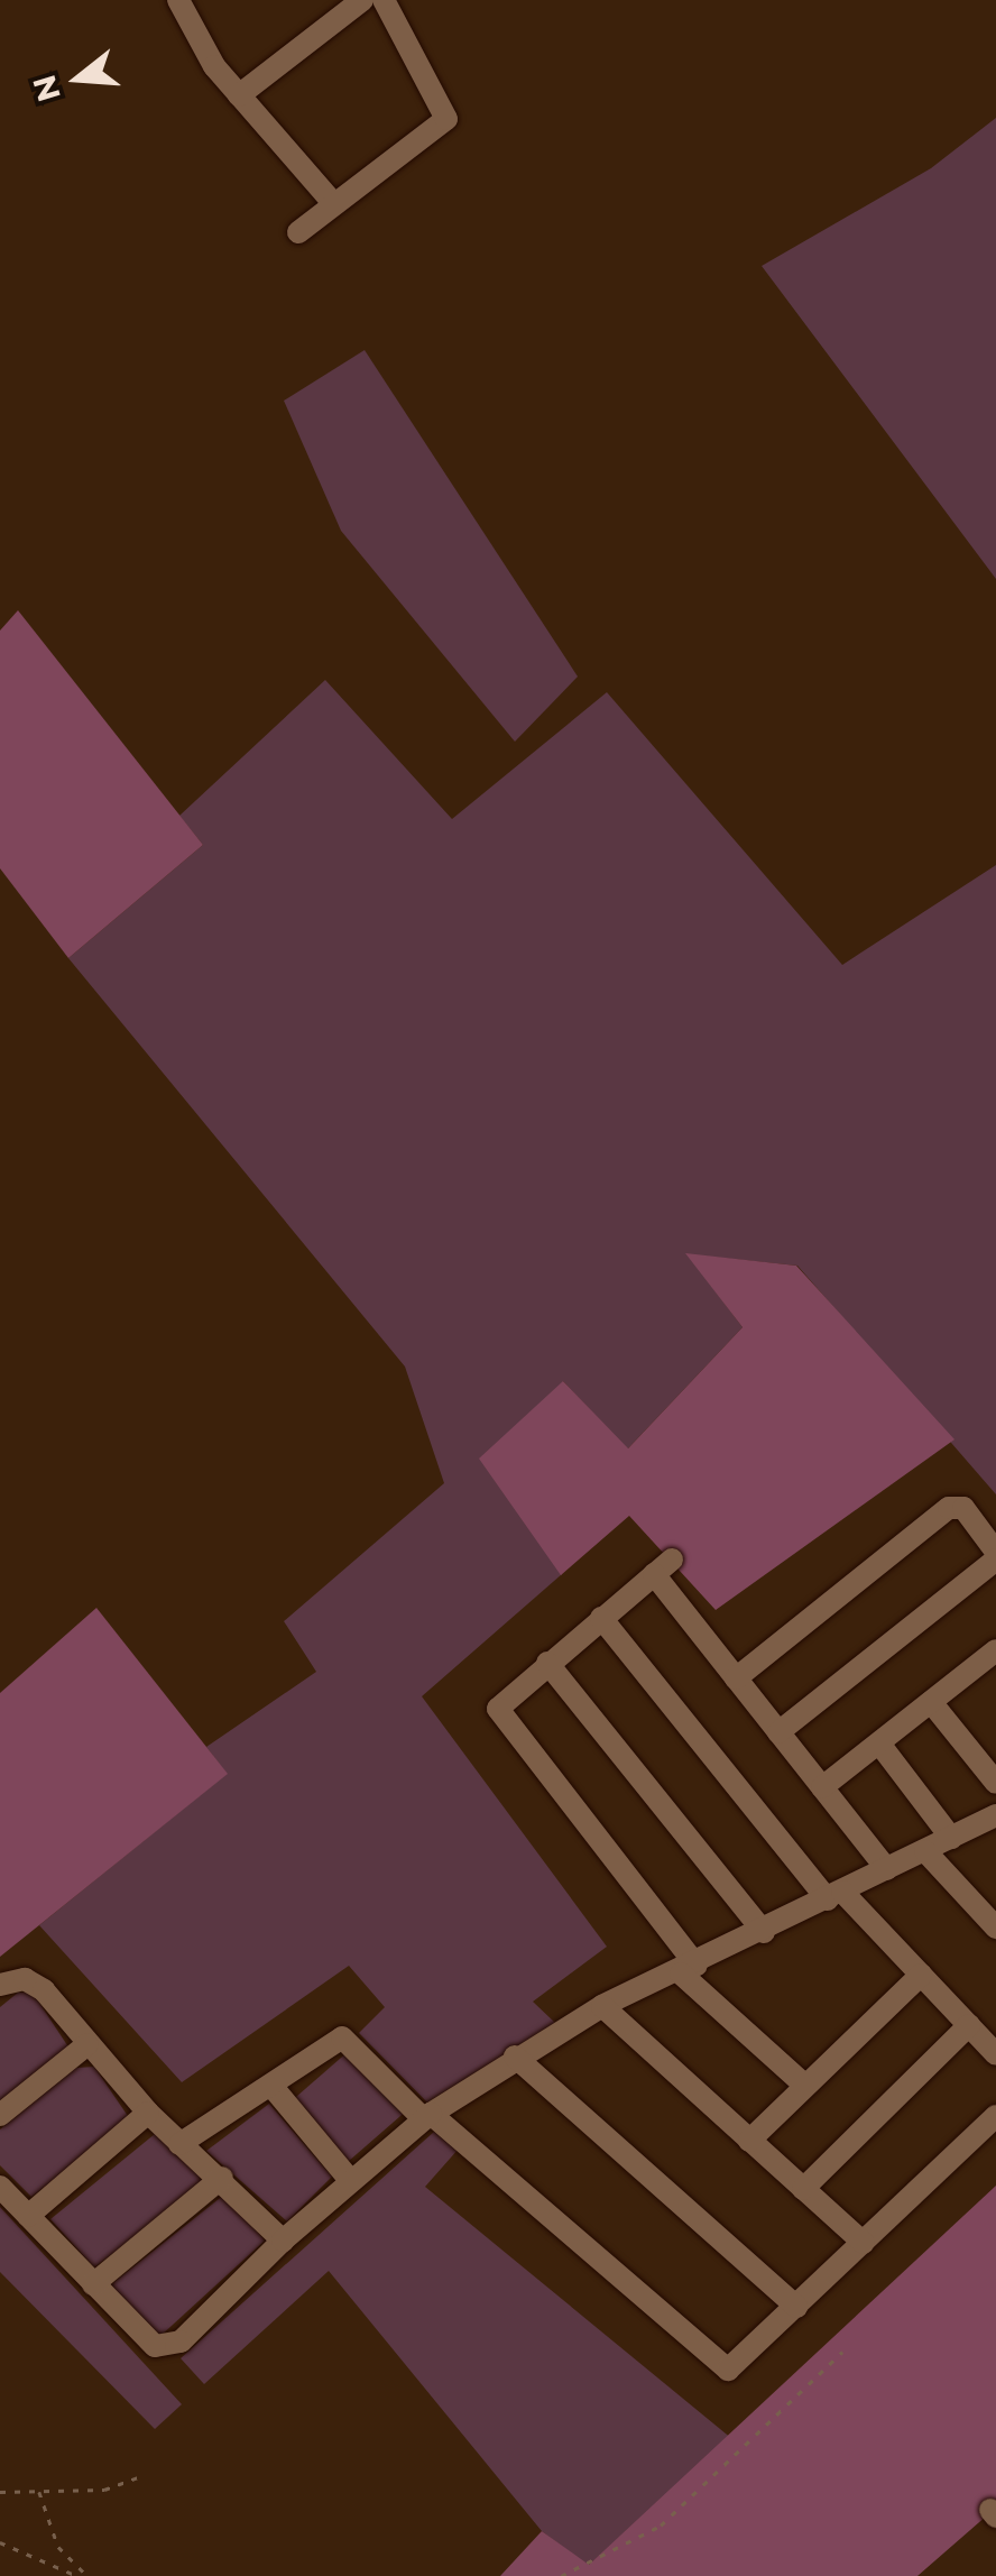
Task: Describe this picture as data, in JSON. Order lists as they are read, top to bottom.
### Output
{
  "north": "left"
}
